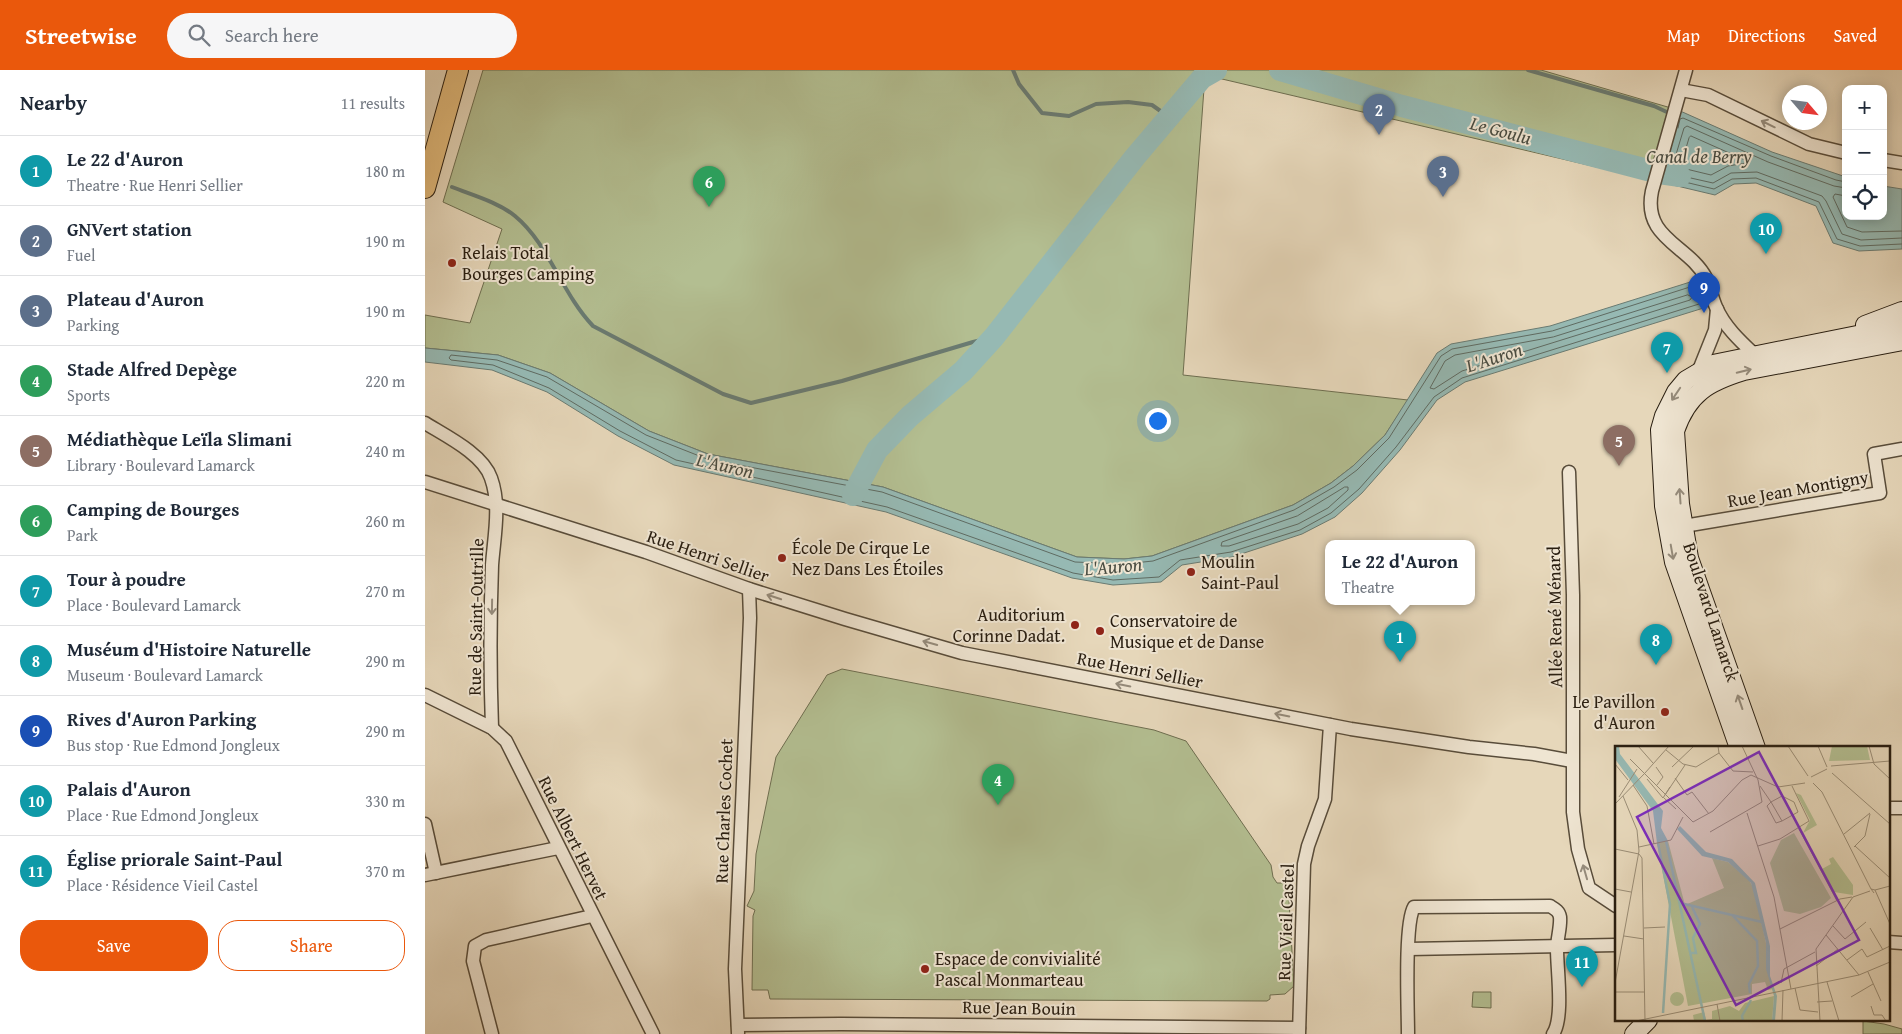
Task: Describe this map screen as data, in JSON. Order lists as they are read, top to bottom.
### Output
{
  "streets": {
    "main road": ["Boulevard Lamarck"],
    "street": [
      "Rue Jean Montigny",
      "Rue Henri Sellier",
      "Rue de Saint-Outrille",
      "Allée René Ménard",
      "Rue Charles Cochet",
      "Rue Albert Hervet",
      "Rue Vieil Castel",
      "Rue Jean Bouin"
    ]
  },
  "crossings": [
    ["Rue Jean Montigny", "Boulevard Lamarck"],
    ["Rue Henri Sellier", "Rue de Saint-Outrille"],
    ["Rue Henri Sellier", "Allée René Ménard"],
    ["Rue Henri Sellier", "Rue Charles Cochet"],
    ["Rue Henri Sellier", "Rue Vieil Castel"],
    ["Rue de Saint-Outrille", "Rue Albert Hervet"],
    ["Rue Charles Cochet", "Rue Jean Bouin"],
    ["Rue Vieil Castel", "Rue Jean Bouin"]
  ],
  "one_way": ["Rue Henri Sellier", "Rue de Saint-Outrille"],
  "water": ["Le Goulu", "Canal de Berry", "L'Auron"],
  "places": [
    "Relais Total Bourges Camping",
    "École De Cirque Le Nez Dans Les Étoiles",
    "Moulin Saint-Paul",
    "Auditorium Corinne Dadat.",
    "Conservatoire de Musique et de Danse",
    "Le Pavillon d'Auron",
    "Espace de convivialité Pascal Monmarteau"
  ],
  "north": "bottom right",
  "page": {
    "header": "Streetwise",
    "search": "Search here",
    "nav": ["Map", "Directions", "Saved"],
    "heading": ["Nearby", "11 results"],
    "map_buttons": ["+", "−"],
    "pins": [
      "2",
      "3",
      "6",
      "10",
      "9",
      "7",
      "5",
      "1",
      "8",
      "4",
      "11"
    ],
    "list": [
      {
        "mark": "1",
        "name": "Le 22 d'Auron",
        "note": "Theatre · Rue Henri Sellier",
        "value": "180 m"
      },
      {
        "mark": "2",
        "name": "GNVert station",
        "note": "Fuel",
        "value": "190 m"
      },
      {
        "mark": "3",
        "name": "Plateau d'Auron",
        "note": "Parking",
        "value": "190 m"
      },
      {
        "mark": "4",
        "name": "Stade Alfred Depège",
        "note": "Sports",
        "value": "220 m"
      },
      {
        "mark": "5",
        "name": "Médiathèque Leïla Slimani",
        "note": "Library · Boulevard Lamarck",
        "value": "240 m"
      },
      {
        "mark": "6",
        "name": "Camping de Bourges",
        "note": "Park",
        "value": "260 m"
      },
      {
        "mark": "7",
        "name": "Tour à poudre",
        "note": "Place · Boulevard Lamarck",
        "value": "270 m"
      },
      {
        "mark": "8",
        "name": "Muséum d'Histoire Naturelle",
        "note": "Museum · Boulevard Lamarck",
        "value": "290 m"
      },
      {
        "mark": "9",
        "name": "Rives d'Auron Parking",
        "note": "Bus stop · Rue Edmond Jongleux",
        "value": "290 m"
      },
      {
        "mark": "10",
        "name": "Palais d'Auron",
        "note": "Place · Rue Edmond Jongleux",
        "value": "330 m"
      },
      {
        "mark": "11",
        "name": "Église priorale Saint-Paul",
        "note": "Place · Résidence Vieil Castel",
        "value": "370 m"
      }
    ],
    "popup": ["Le 22 d'Auron", "Theatre"],
    "buttons": ["Save", "Share"]
  }
}
